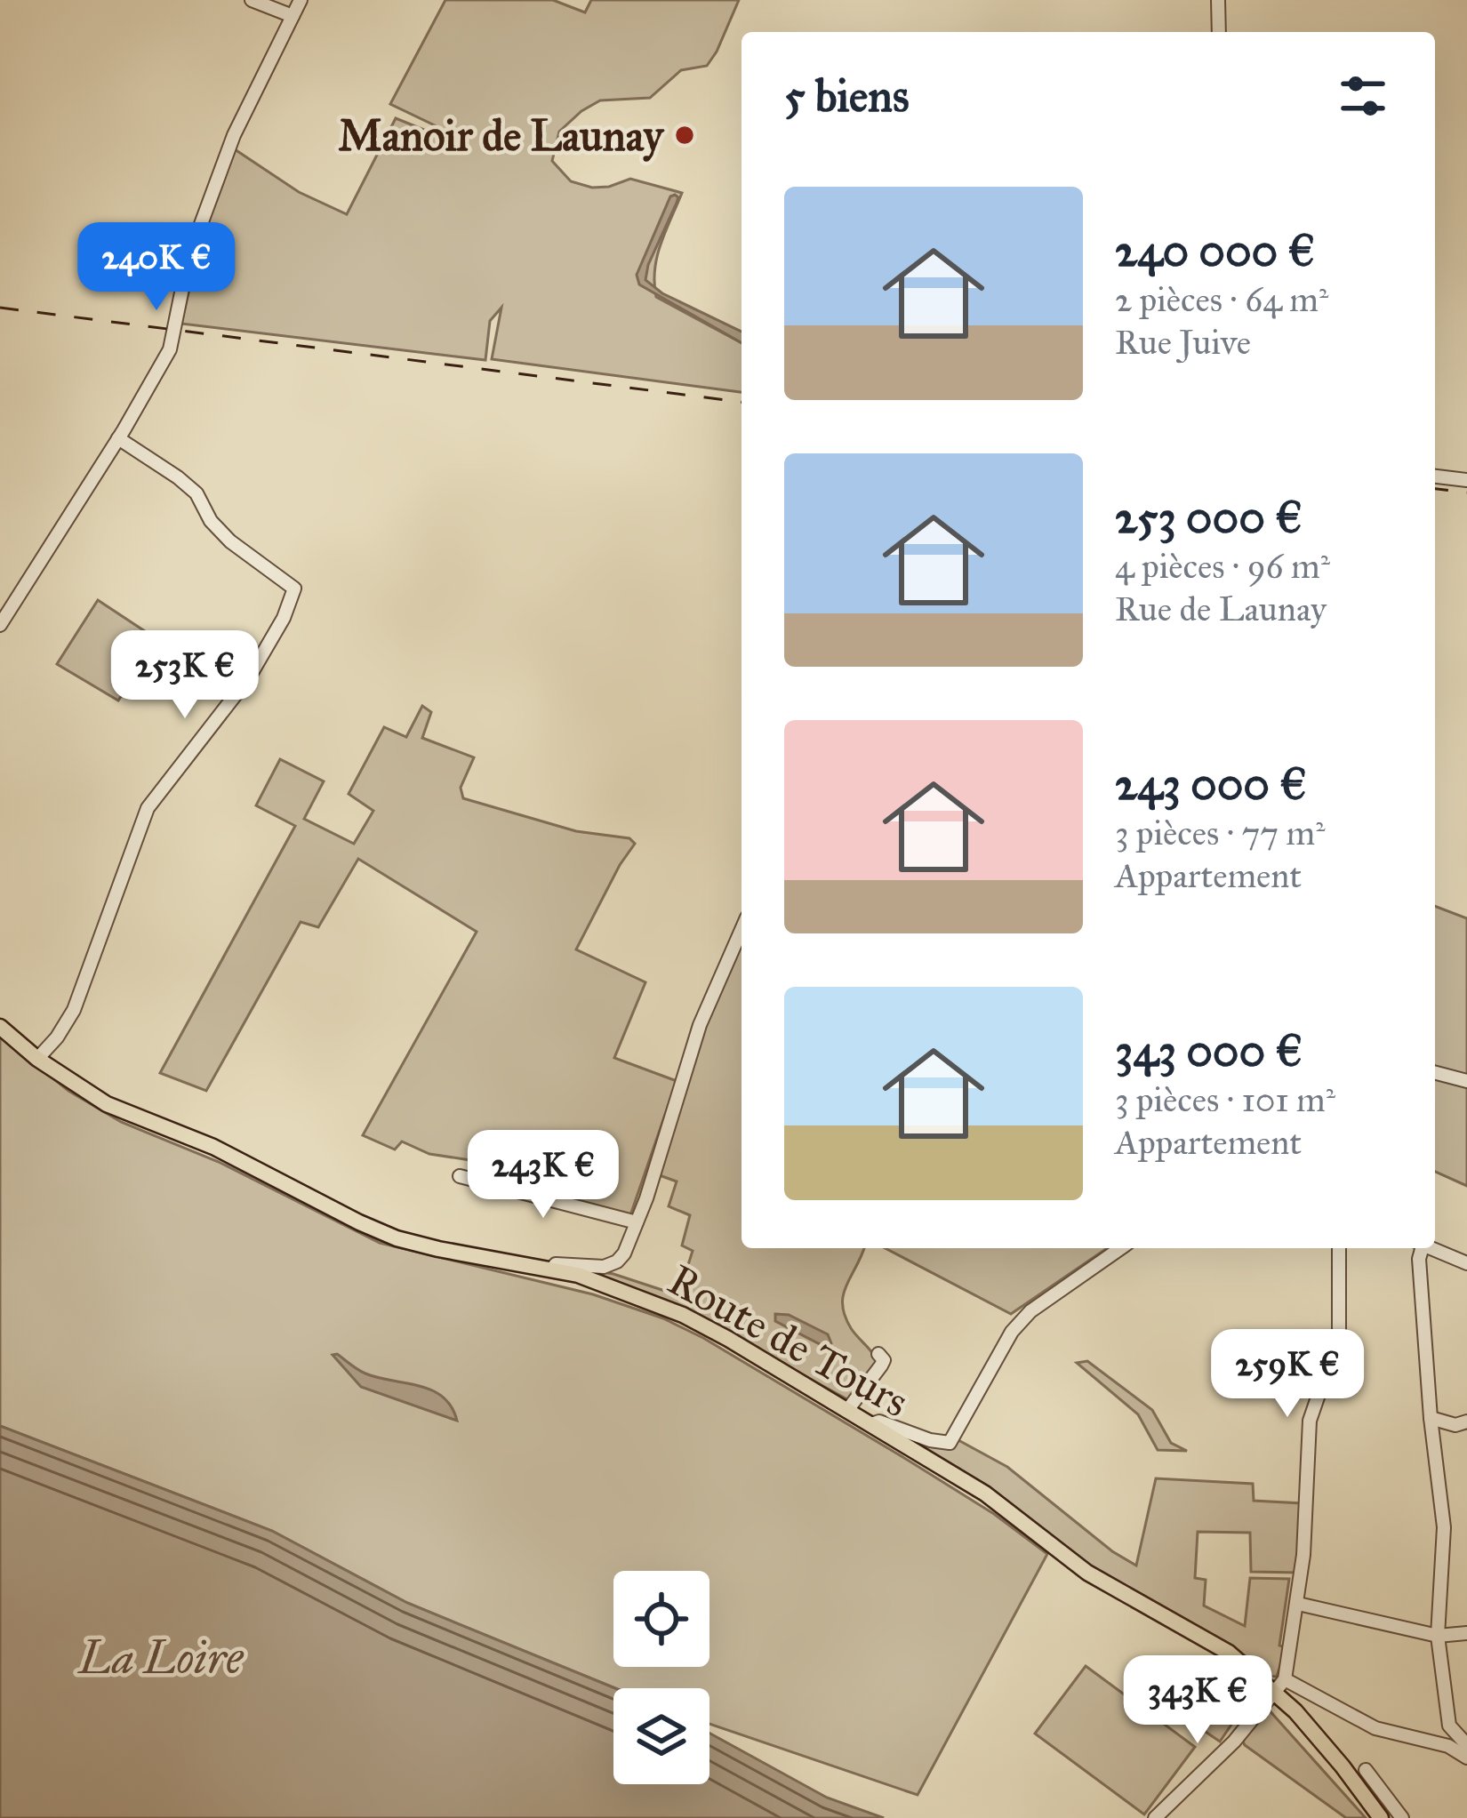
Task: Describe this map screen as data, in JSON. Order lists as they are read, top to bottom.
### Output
{
  "streets": {
    "main road": ["Route de Tours"]
  },
  "water": ["La Loire"],
  "places": ["Manoir de Launay"],
  "page": {
    "heading": "5 biens",
    "list": [
      {
        "name": "240 000 €",
        "note": "2 pièces · 64 m² · Rue Juive"
      },
      {
        "name": "253 000 €",
        "note": "4 pièces · 96 m² · Rue de Launay"
      },
      {
        "name": "243 000 €",
        "note": "3 pièces · 77 m² · Appartement"
      },
      {
        "name": "343 000 €",
        "note": "3 pièces · 101 m² · Appartement"
      }
    ],
    "price": [
      "240K €",
      "253K €",
      "243K €",
      "259K €",
      "343K €"
    ]
  }
}
